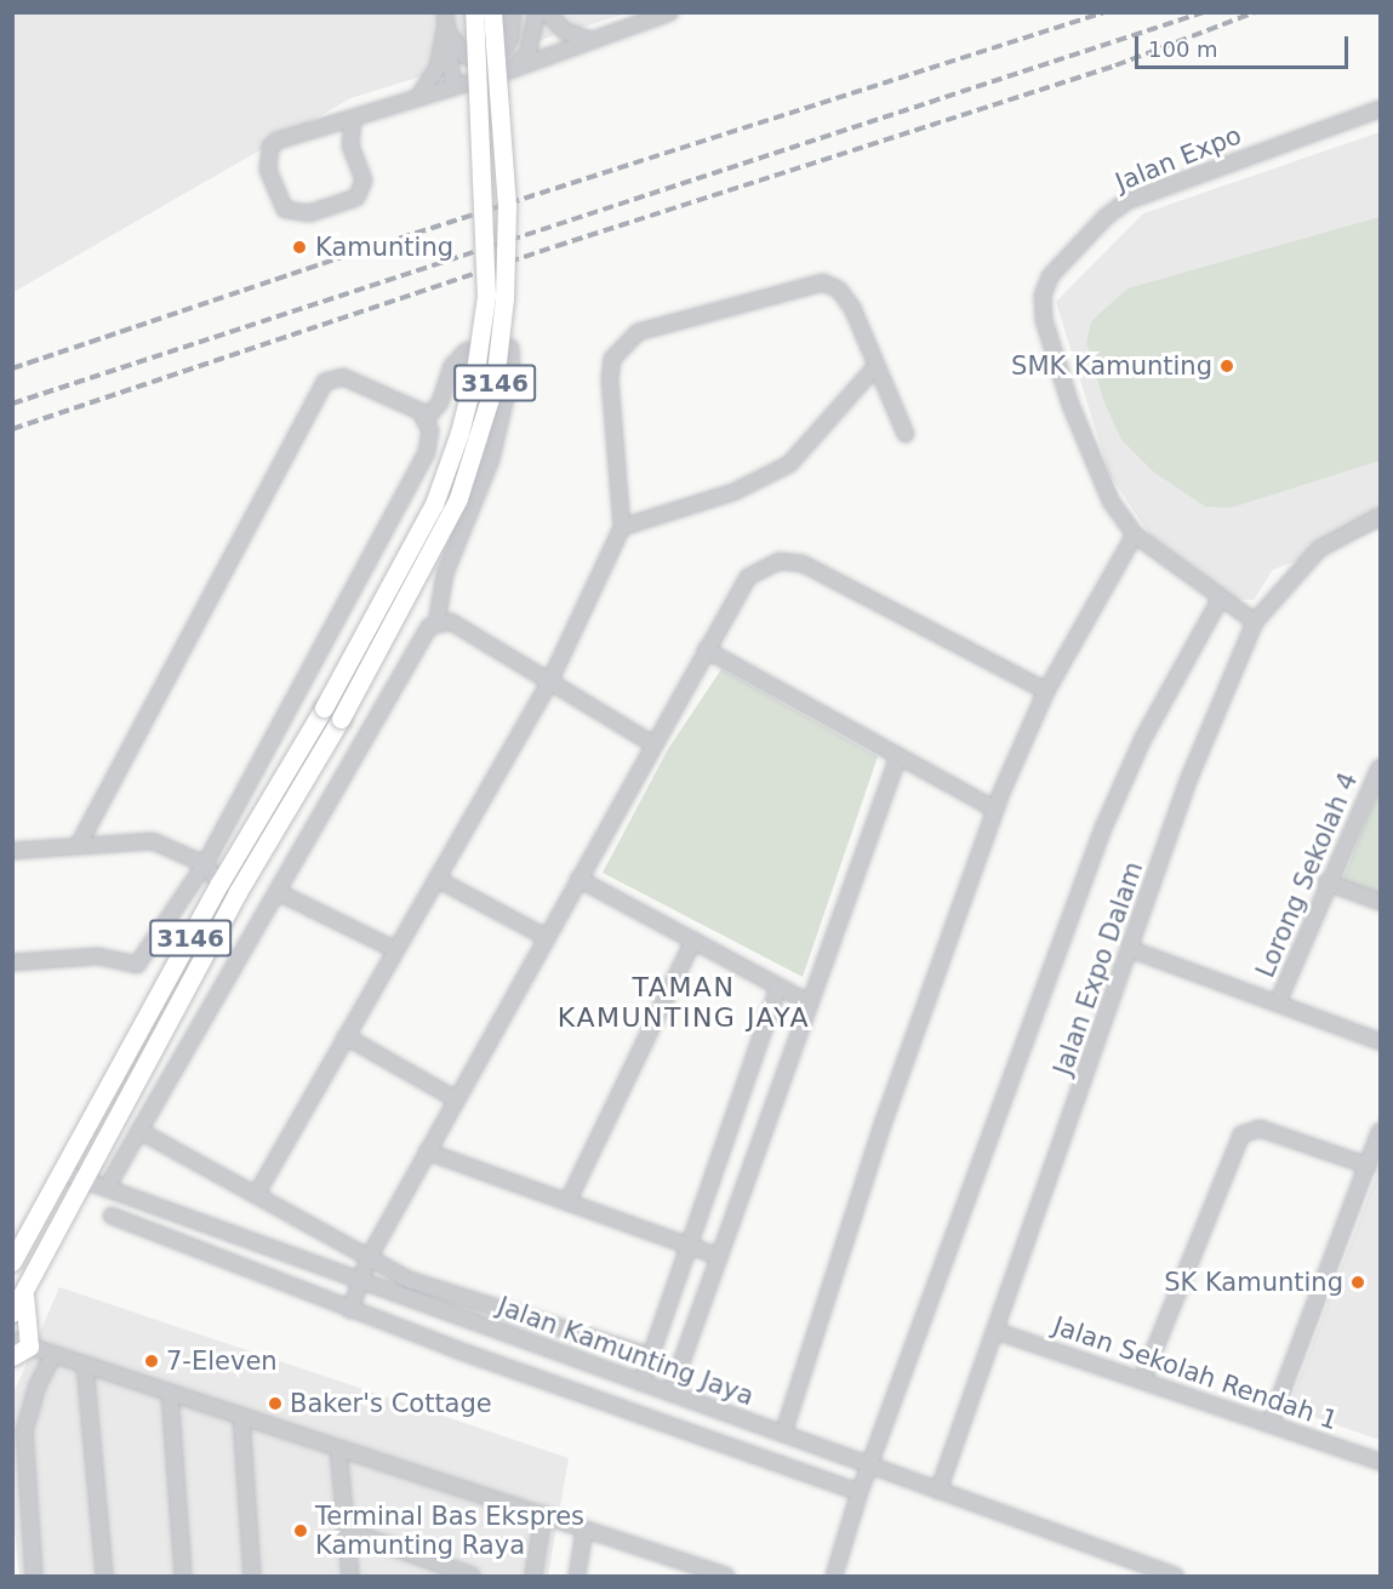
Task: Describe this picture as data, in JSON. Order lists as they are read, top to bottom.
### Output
{
  "streets": {
    "main road": ["3146"],
    "street": [
      "Jalan Expo",
      "Lorong Sekolah 4",
      "Jalan Expo Dalam",
      "Jalan Kamunting Jaya",
      "Jalan Sekolah Rendah 1"
    ]
  },
  "crossings": [
    ["Jalan Expo", "Jalan Expo Dalam"],
    ["3146", "Jalan Kamunting Jaya"],
    ["Jalan Expo Dalam", "Jalan Kamunting Jaya"],
    ["Jalan Expo Dalam", "Jalan Sekolah Rendah 1"]
  ],
  "districts": ["TAMAN KAMUNTING JAYA"],
  "places": [
    "Kamunting",
    "SMK Kamunting",
    "SK Kamunting",
    "7-Eleven",
    "Baker's Cottage",
    "Terminal Bas Ekspres Kamunting Raya"
  ],
  "scale_bar": "100 m"
}
